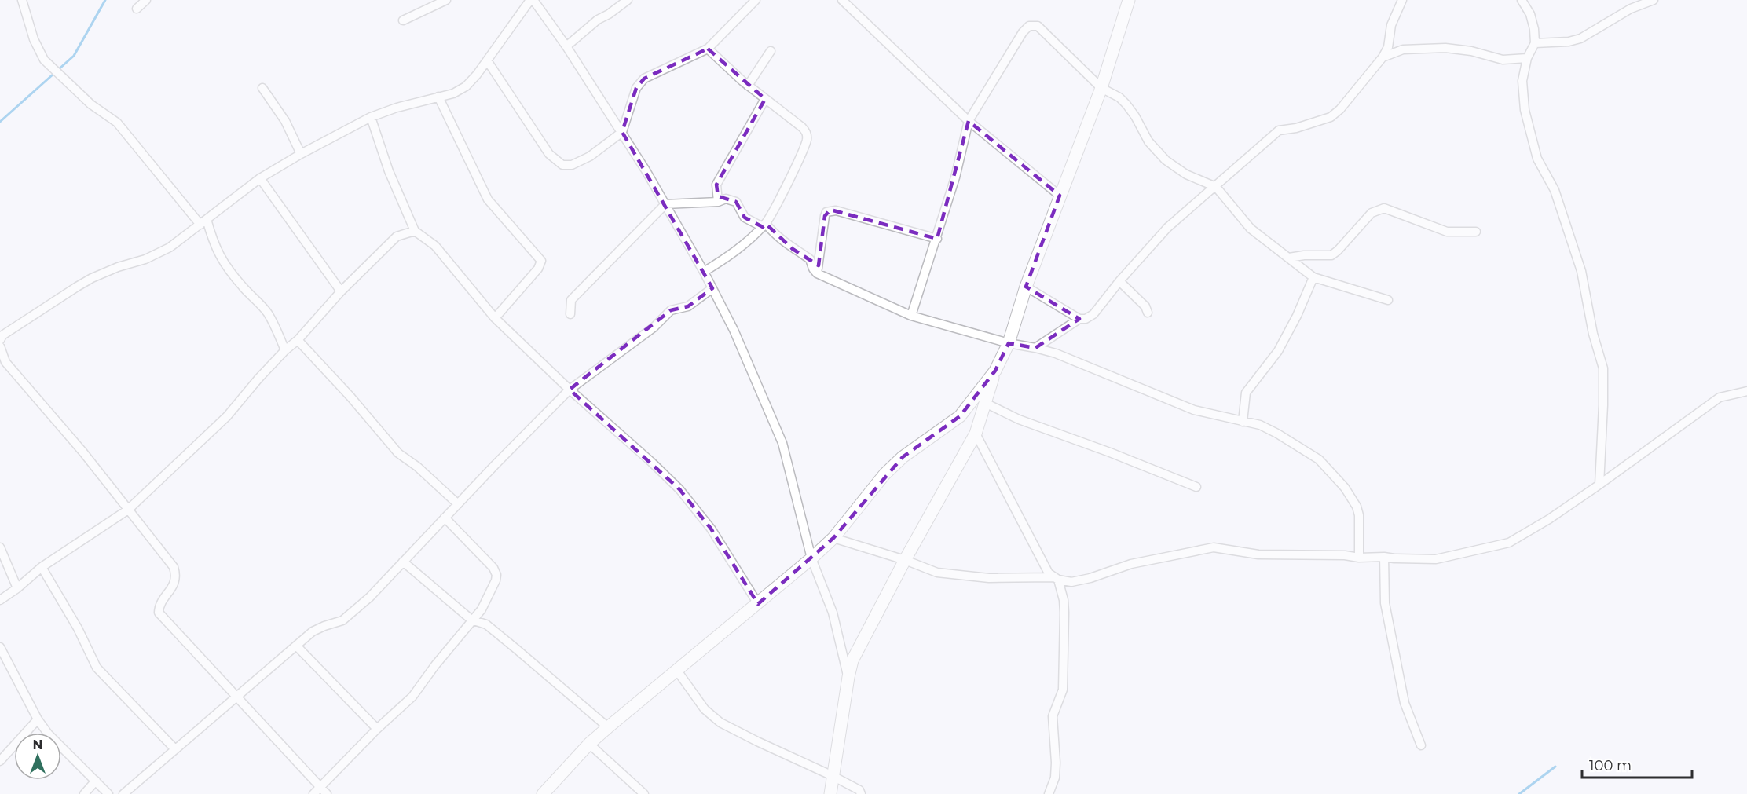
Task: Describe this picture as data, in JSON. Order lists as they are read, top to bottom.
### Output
{
  "scale_bar": "100 m",
  "north": "top"
}
